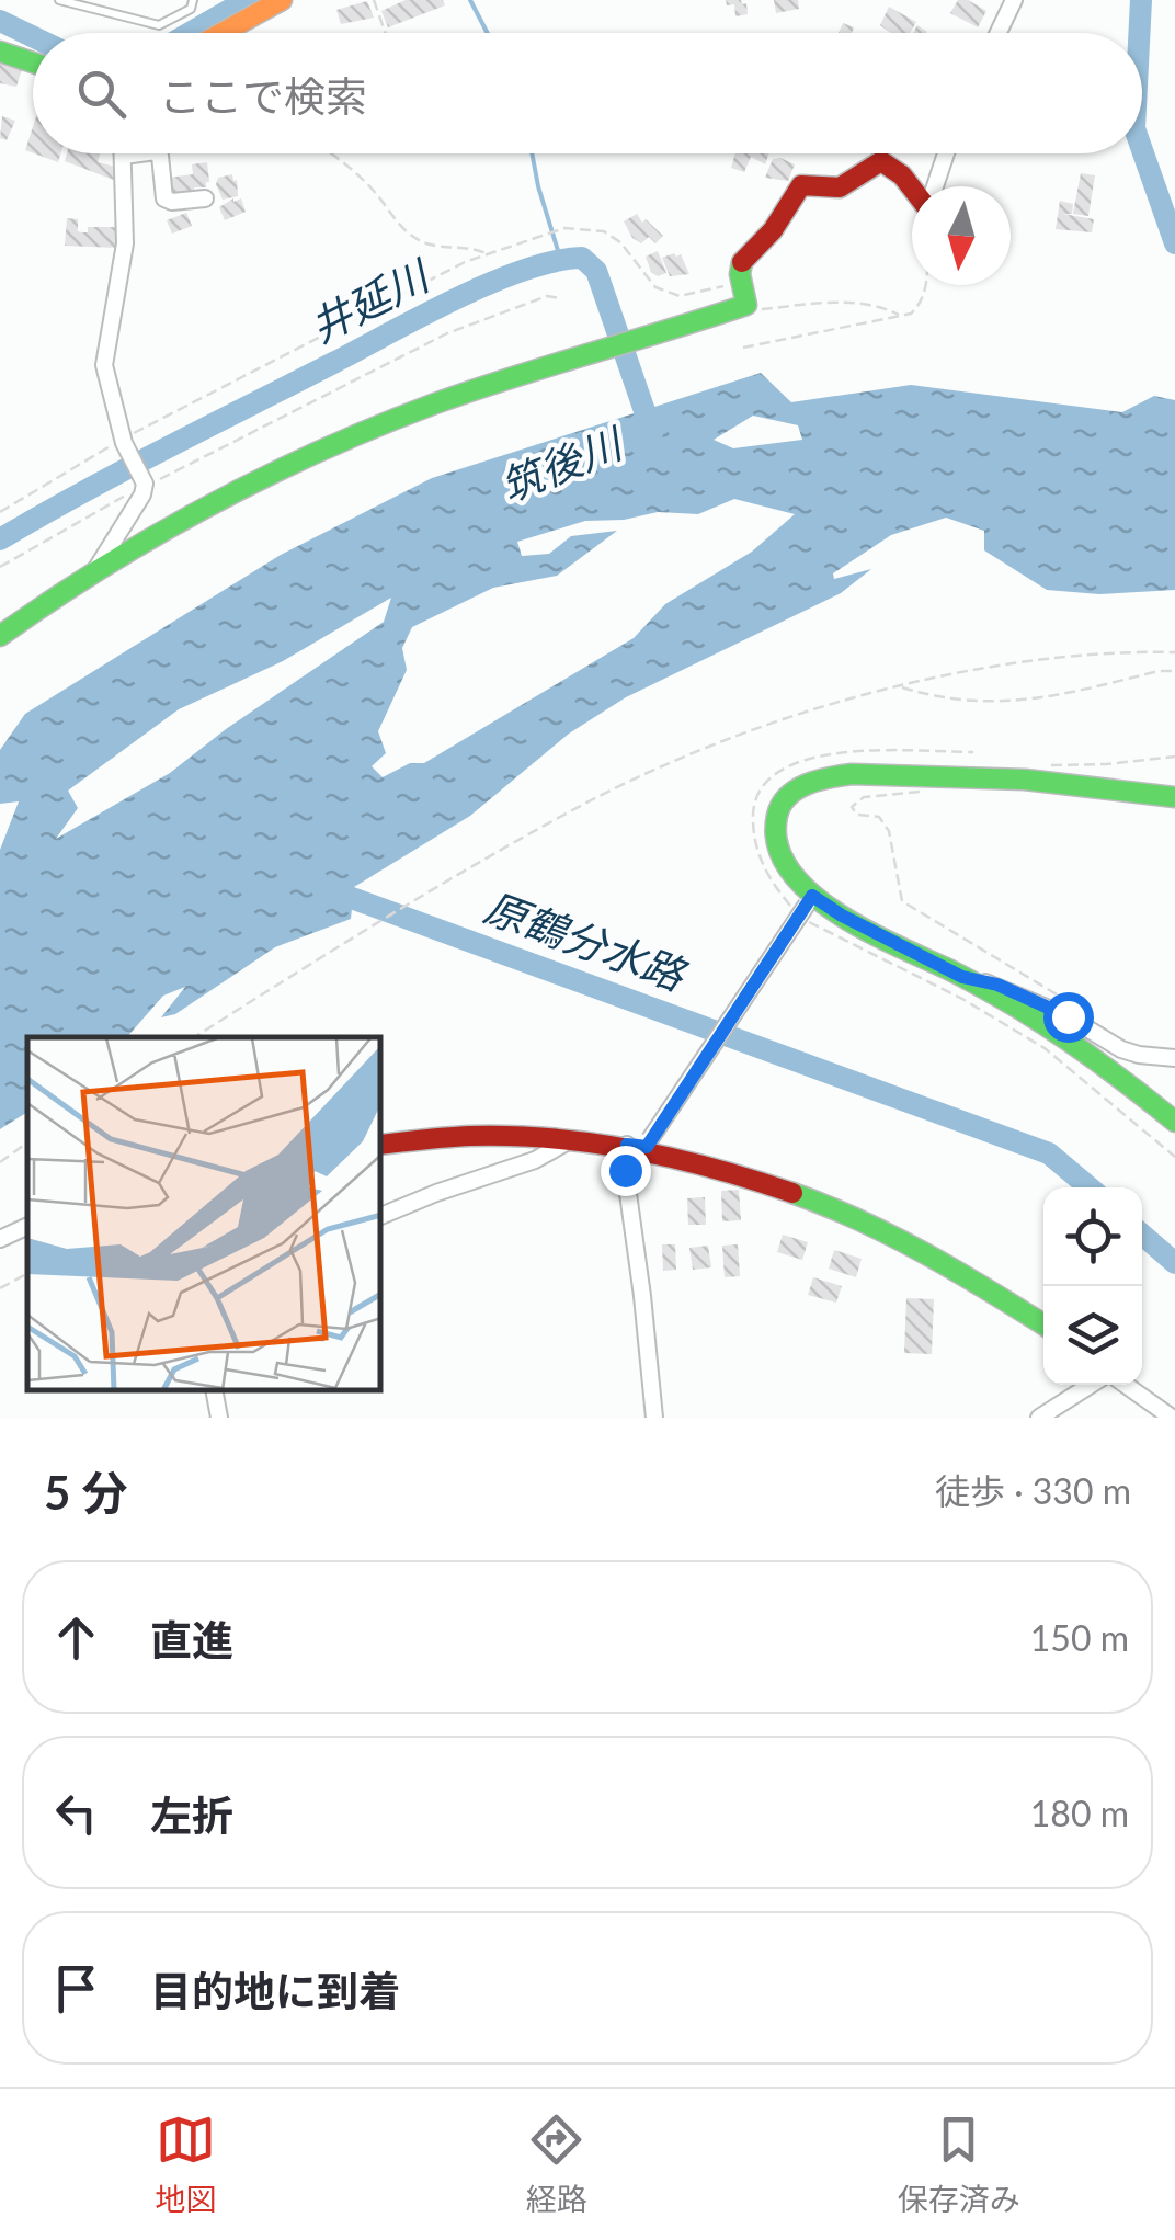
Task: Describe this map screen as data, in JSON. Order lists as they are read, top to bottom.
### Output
{
  "water": ["井延川", "筑後川", "原鶴分水路"],
  "north": "bottom",
  "page": {
    "search": "ここで検索",
    "heading": ["5 分", "徒歩 · 330 m"],
    "list": [
      ["直進", "150 m"],
      ["左折", "180 m"],
      "目的地に到着"
    ],
    "nav": ["地図", "経路", "保存済み"]
  }
}
